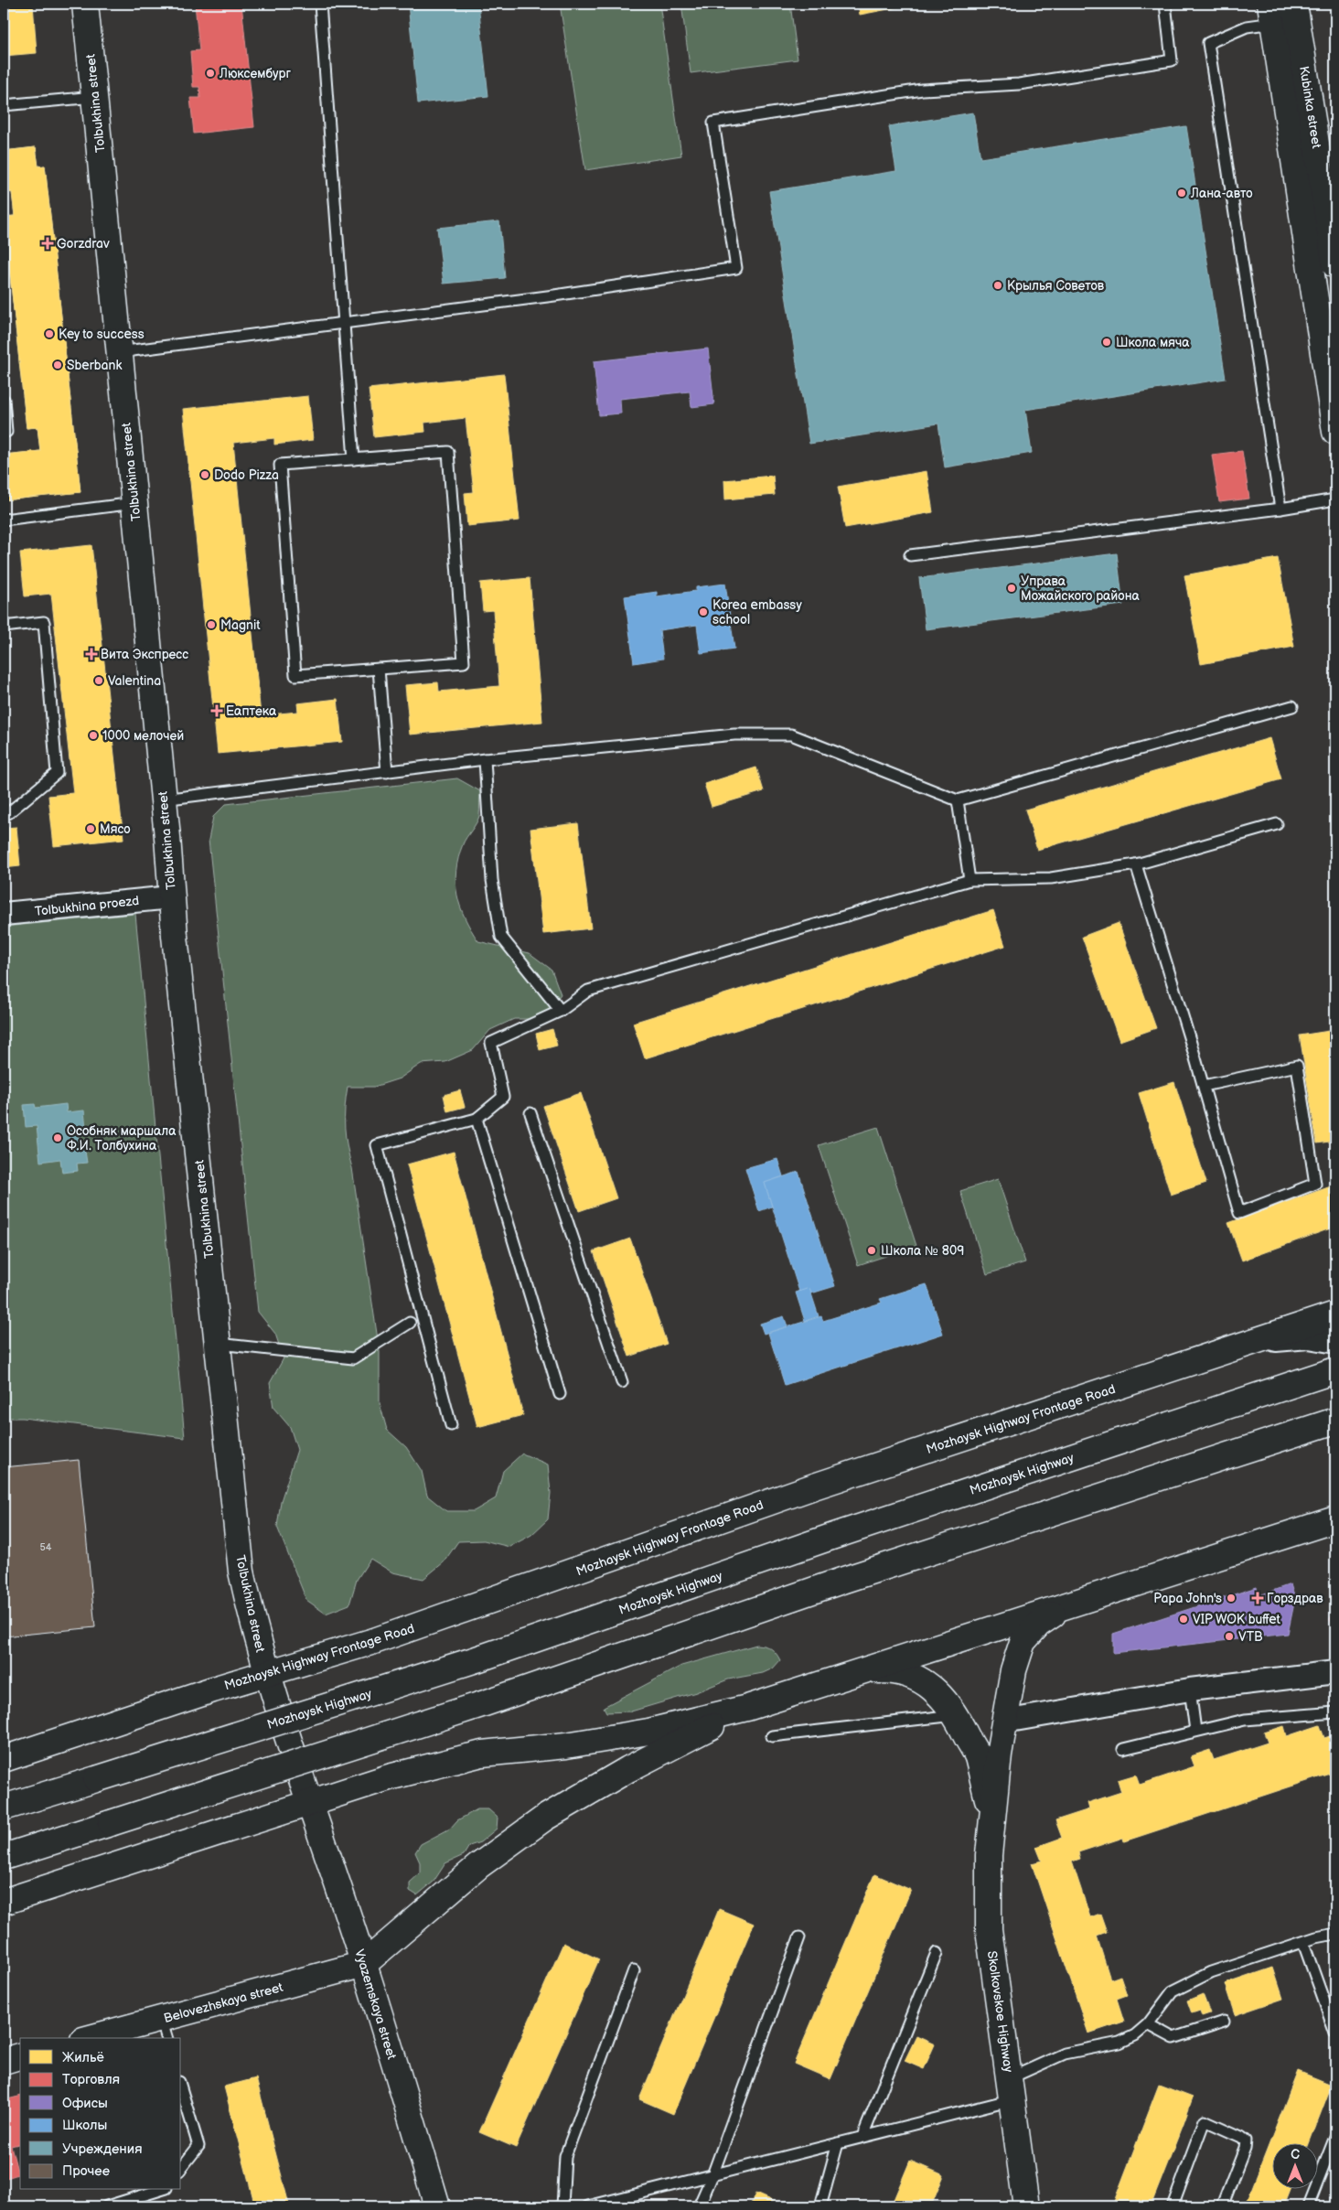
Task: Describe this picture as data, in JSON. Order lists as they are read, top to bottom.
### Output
{
  "streets": {
    "main road": [
      "Tolbukhina street",
      "Kubinka street",
      "Mozhaysk Highway Frontage Road",
      "Mozhaysk Highway",
      "Belovezhskaya street",
      "Vyazemskaya street",
      "Skolkovskoe Highway"
    ],
    "street": ["Tolbukhina proezd"]
  },
  "crossings": [
    ["Tolbukhina street", "Tolbukhina proezd"],
    ["Tolbukhina street", "Mozhaysk Highway Frontage Road"],
    ["Tolbukhina street", "Vyazemskaya street"],
    ["Belovezhskaya street", "Vyazemskaya street"]
  ],
  "places": {
    "other": [
      "Люксембург",
      "Лана-авто",
      "Крылья Советов",
      "Key to success",
      "Школа мяча",
      "Sberbank",
      "Dodo Pizza",
      "Управа Можайского района",
      "Korea embassy school",
      "Magnit",
      "Valentina",
      "1000 мелочей",
      "Мясо",
      "Особняк маршала Ф.И. Толбухина",
      "Школа № 809",
      "Papa John's",
      "VIP WOK buffet",
      "VTB"
    ],
    "health": [
      "Gorzdrav",
      "Вита Экспресс",
      "Еаптека",
      "Горздрав"
    ]
  },
  "house_numbers": ["54"],
  "legend": [
    "Жильё",
    "Торговля",
    "Офисы",
    "Школы",
    "Учреждения",
    "Прочее"
  ],
  "north": "top"
}
